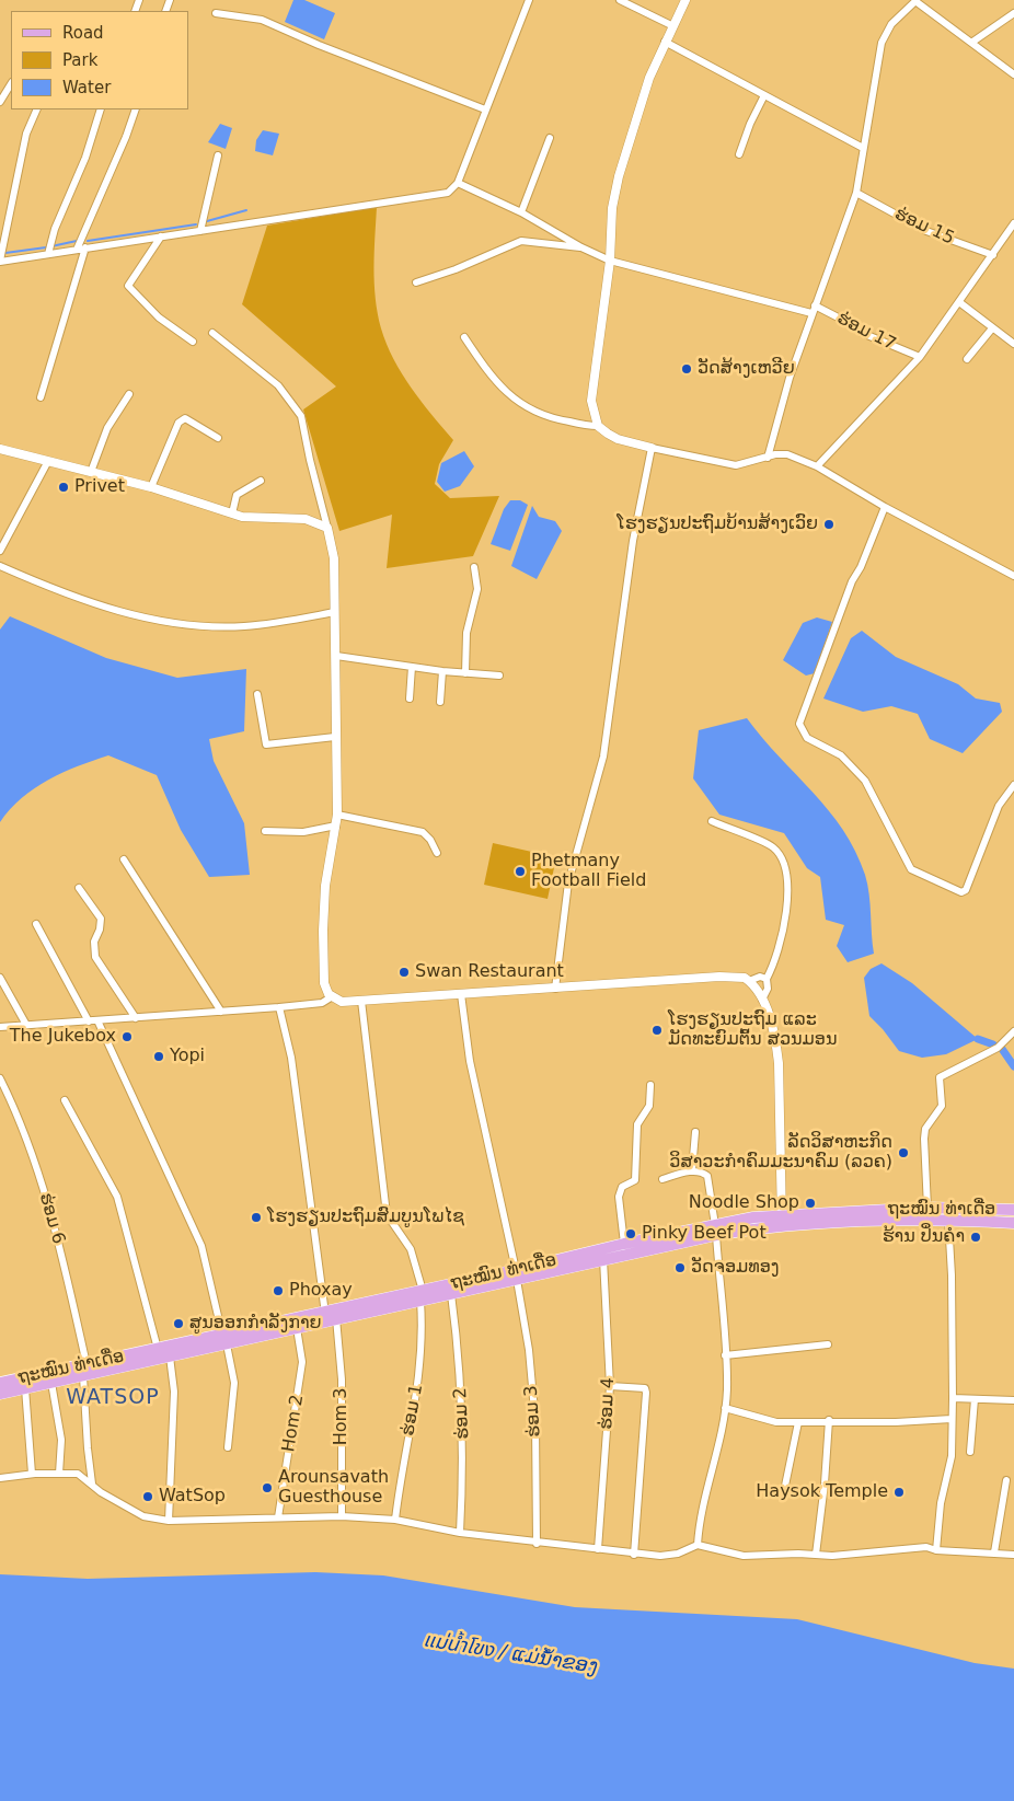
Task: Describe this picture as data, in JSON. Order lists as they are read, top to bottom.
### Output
{
  "streets": {
    "main road": ["ຖະໝົນ ທ່າເດື່ອ"],
    "street": [
      "ຮ່ອມ 15",
      "ຮ່ອມ 17",
      "ຮ່ອມ 6",
      "ຮ່ອມ 4",
      "ຮ່ອມ 1",
      "ຮ່ອມ 3",
      "ຮ່ອມ 2",
      "Hom 3",
      "Hom 2"
    ]
  },
  "crossings": [
    ["ຖະໝົນ ທ່າເດື່ອ", "ຮ່ອມ 6"],
    ["ຖະໝົນ ທ່າເດື່ອ", "ຮ່ອມ 4"],
    ["ຖະໝົນ ທ່າເດື່ອ", "ຮ່ອມ 1"],
    ["ຖະໝົນ ທ່າເດື່ອ", "ຮ່ອມ 3"],
    ["ຖະໝົນ ທ່າເດື່ອ", "ຮ່ອມ 2"],
    ["ຖະໝົນ ທ່າເດື່ອ", "Hom 3"],
    ["ຖະໝົນ ທ່າເດື່ອ", "Hom 2"]
  ],
  "districts": ["WATSOP"],
  "water": ["แม่น้ำโขง / ແມ່ນ້ຳຂອງ"],
  "places": [
    "ວັດສ້າງເຫວີຍ",
    "Privet",
    "ໂຮງຮຽນປະຖົມບ້ານສ້າງເວົຍ",
    "Phetmany Football Field",
    "Swan Restaurant",
    "ໂຮງຮຽນປະຖົມ ແລະ ມັດທະຍົມຕົ້ນ ສວນມອນ",
    "The Jukebox",
    "Yopi",
    "ລັດວິສາຫະກິດ ວິສາວະກຳຄົມມະນາຄົມ (ລວຄ)",
    "Noodle Shop",
    "ໂຮງຮຽນປະຖົມສົມບູນໂພໄຊ",
    "Pinky Beef Pot",
    "ຮ້ານ ປິ່ນຄຳ",
    "ວັດຈອມທອງ",
    "Phoxay",
    "ສູນອອກກຳລັງກາຍ",
    "Arounsavath Guesthouse",
    "Haysok Temple",
    "WatSop"
  ],
  "legend": ["Road", "Park", "Water"]
}
